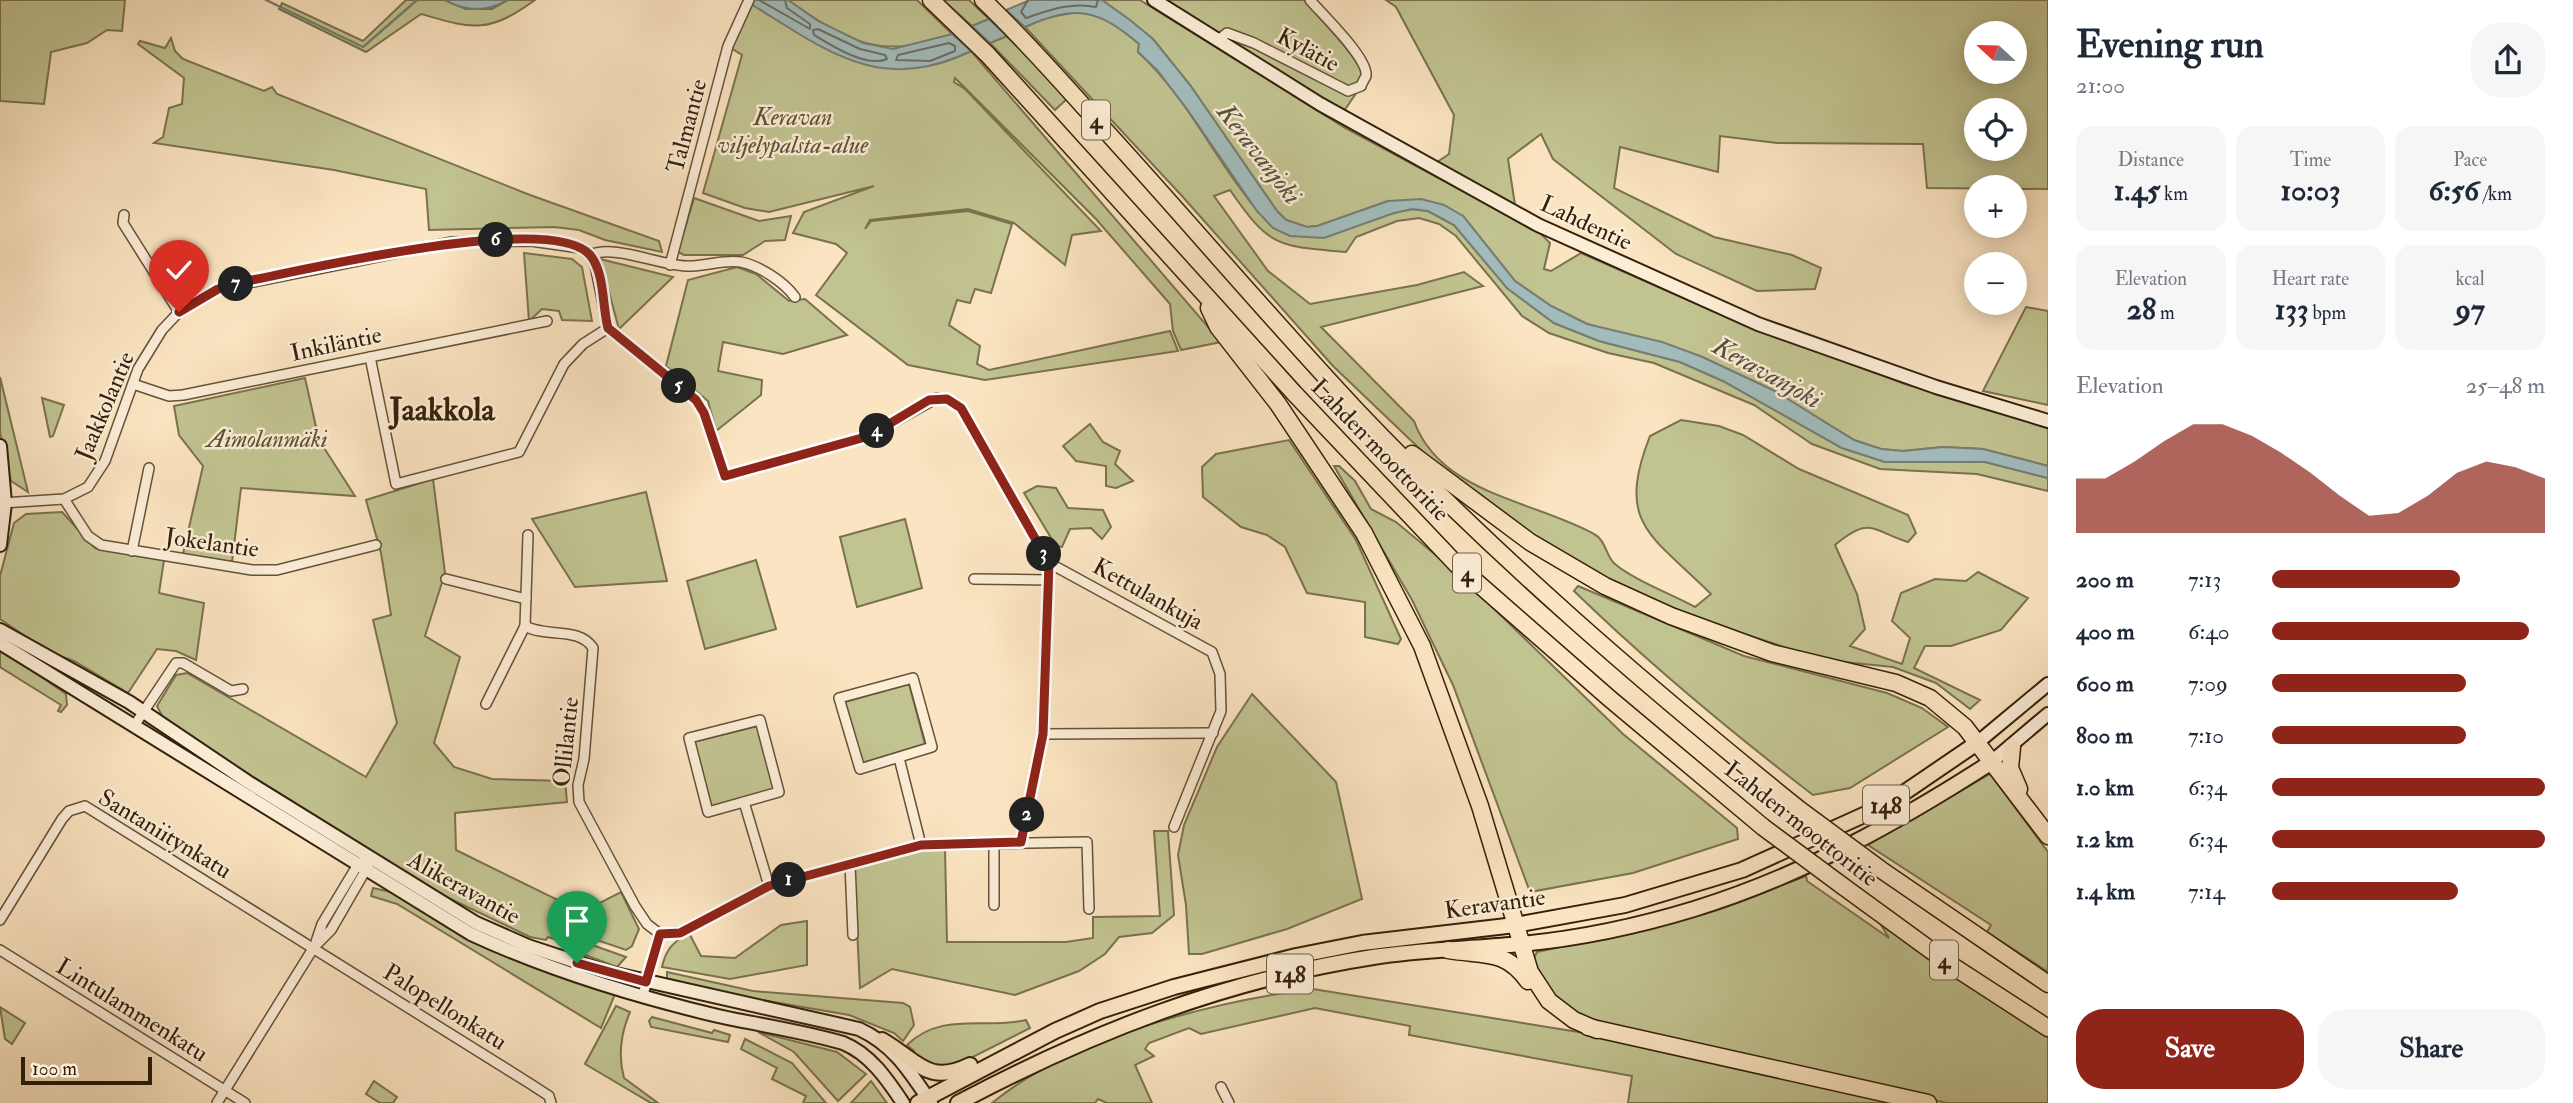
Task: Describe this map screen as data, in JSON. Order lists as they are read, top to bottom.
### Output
{
  "streets": {
    "highway": ["4", "Lahden moottoritie"],
    "main road": [
      "Lahdentie",
      "148",
      "Alikeravantie",
      "Keravantie"
    ],
    "street": [
      "Kylätie",
      "Talmantie",
      "Inkiläntie",
      "Jaakkolantie",
      "Jokelantie",
      "Kettulankuja",
      "Ollilantie",
      "Santaniitynkatu",
      "Palopellonkatu",
      "Lintulammenkatu"
    ]
  },
  "crossings": [
    ["Kylätie", "Lahdentie"],
    ["Inkiläntie", "Jaakkolantie"],
    ["Jaakkolantie", "Jokelantie"],
    ["Santaniitynkatu", "Palopellonkatu"],
    ["Alikeravantie", "Keravantie"]
  ],
  "districts": ["Jaakkola"],
  "water": ["Keravanjoki"],
  "parks": ["Keravan viljelypalsta-alue", "Aimolanmäki"],
  "scale_bar": "100 m",
  "north": "left",
  "page": {
    "heading": ["Evening run", "21:00"],
    "map_buttons": ["+", "−"],
    "stats": [
      ["Distance", "1.45 km"],
      ["Time", "10:03"],
      ["Pace", "6:56 /km"],
      ["Elevation", "28 m"],
      ["Heart rate", "133 bpm"],
      ["kcal", "97"]
    ],
    "pins": [
      "6",
      "7",
      "5",
      "4",
      "3",
      "2",
      "1"
    ],
    "chart": ["Elevation", "25–48 m"],
    "list": [
      {
        "name": "200 m",
        "note": "7:13"
      },
      {
        "name": "400 m",
        "note": "6:40"
      },
      {
        "name": "600 m",
        "note": "7:09"
      },
      {
        "name": "800 m",
        "note": "7:10"
      },
      {
        "name": "1.0 km",
        "note": "6:34"
      },
      {
        "name": "1.2 km",
        "note": "6:34"
      },
      {
        "name": "1.4 km",
        "note": "7:14"
      }
    ],
    "buttons": ["Save", "Share"],
    "scale": "100 m"
  }
}
